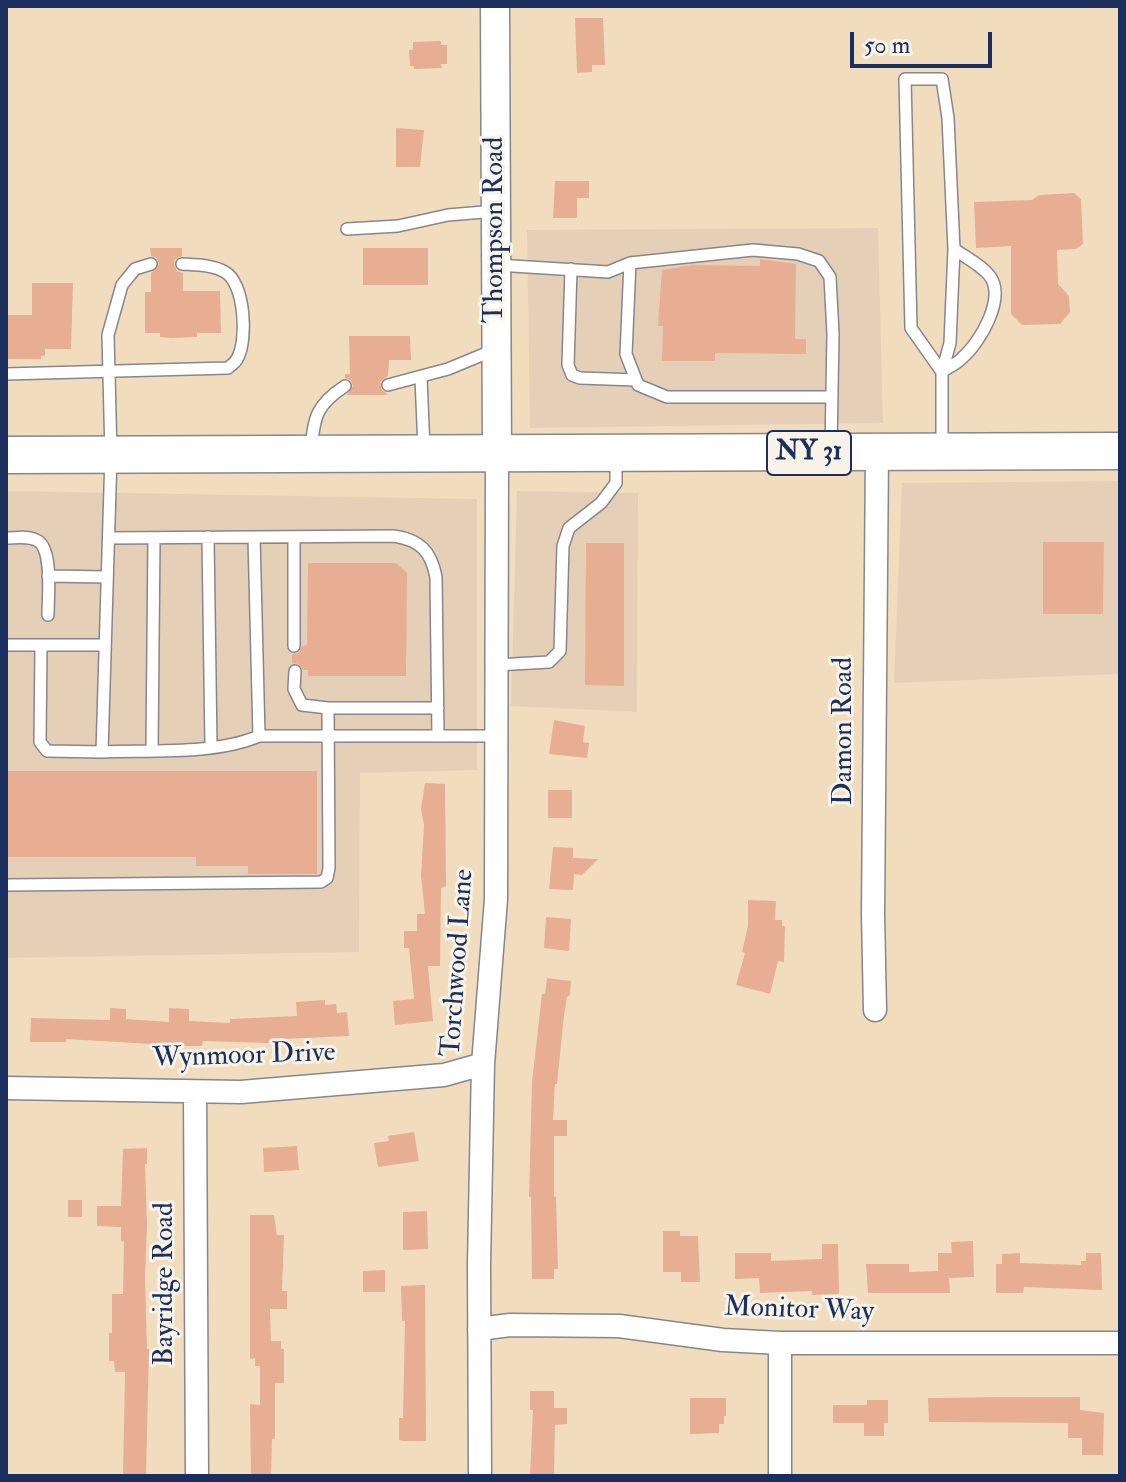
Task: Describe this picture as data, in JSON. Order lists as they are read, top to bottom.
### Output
{
  "streets": {
    "main road": ["NY 31"],
    "street": [
      "Thompson Road",
      "Damon Road",
      "Torchwood Lane",
      "Wynmoor Drive",
      "Bayridge Road",
      "Monitor Way"
    ]
  },
  "crossings": [
    ["Thompson Road", "NY 31"],
    ["Thompson Road", "Torchwood Lane"],
    ["NY 31", "Damon Road"],
    ["NY 31", "Torchwood Lane"],
    ["Torchwood Lane", "Wynmoor Drive"],
    ["Torchwood Lane", "Monitor Way"],
    ["Wynmoor Drive", "Bayridge Road"]
  ],
  "scale_bar": "50 m"
}
